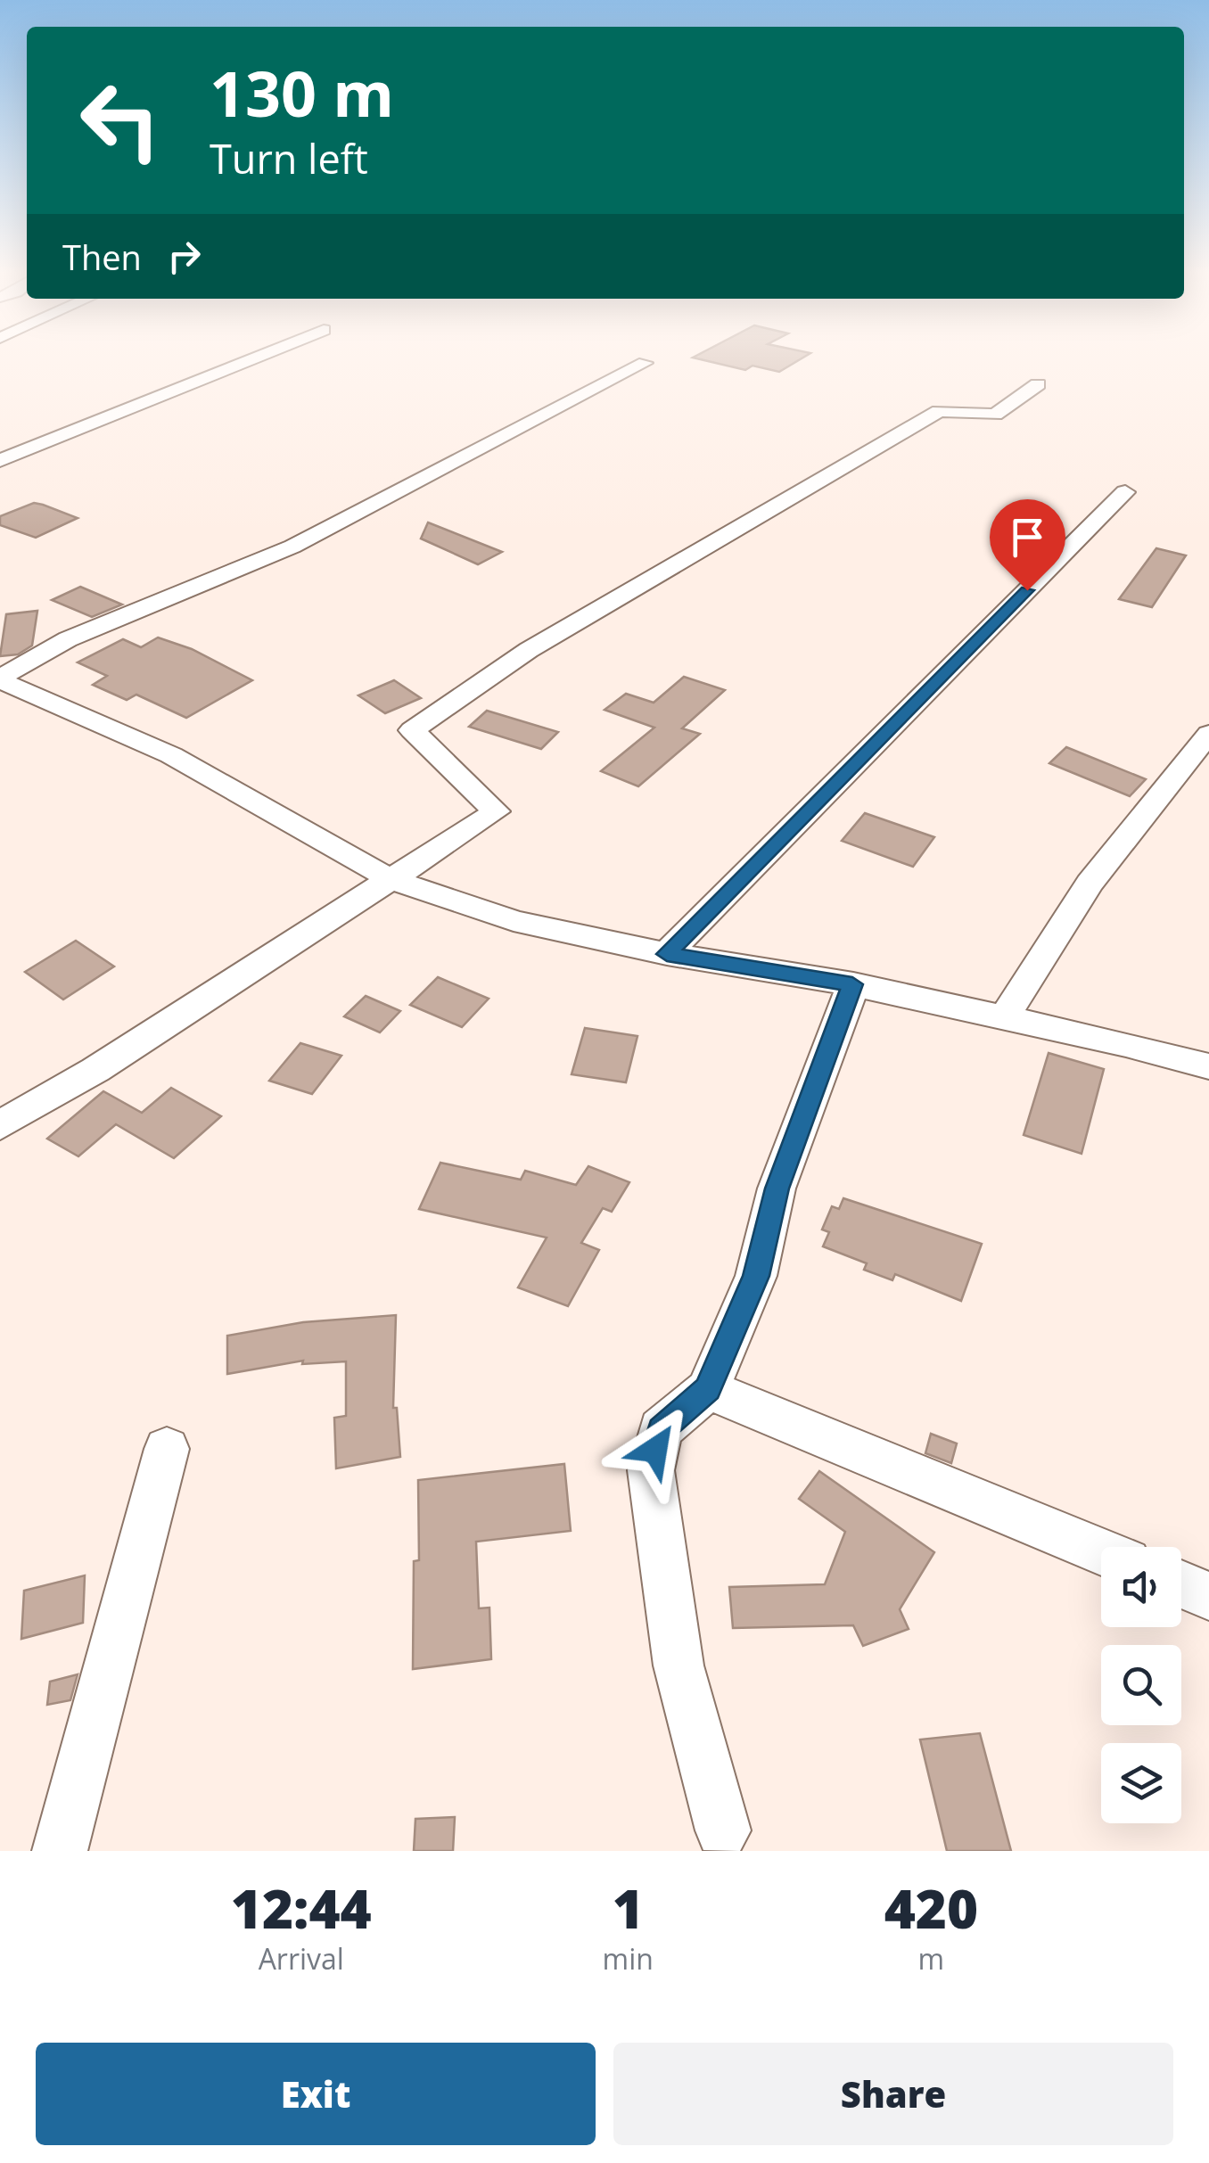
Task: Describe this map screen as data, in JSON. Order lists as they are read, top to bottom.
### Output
{
  "page": {
    "turn": ["130 m", "Turn left"],
    "then": "Then",
    "eta": [
      "12:44",
      "Arrival",
      "1",
      "min",
      "420",
      "m"
    ],
    "buttons": ["Exit", "Share"]
  }
}
